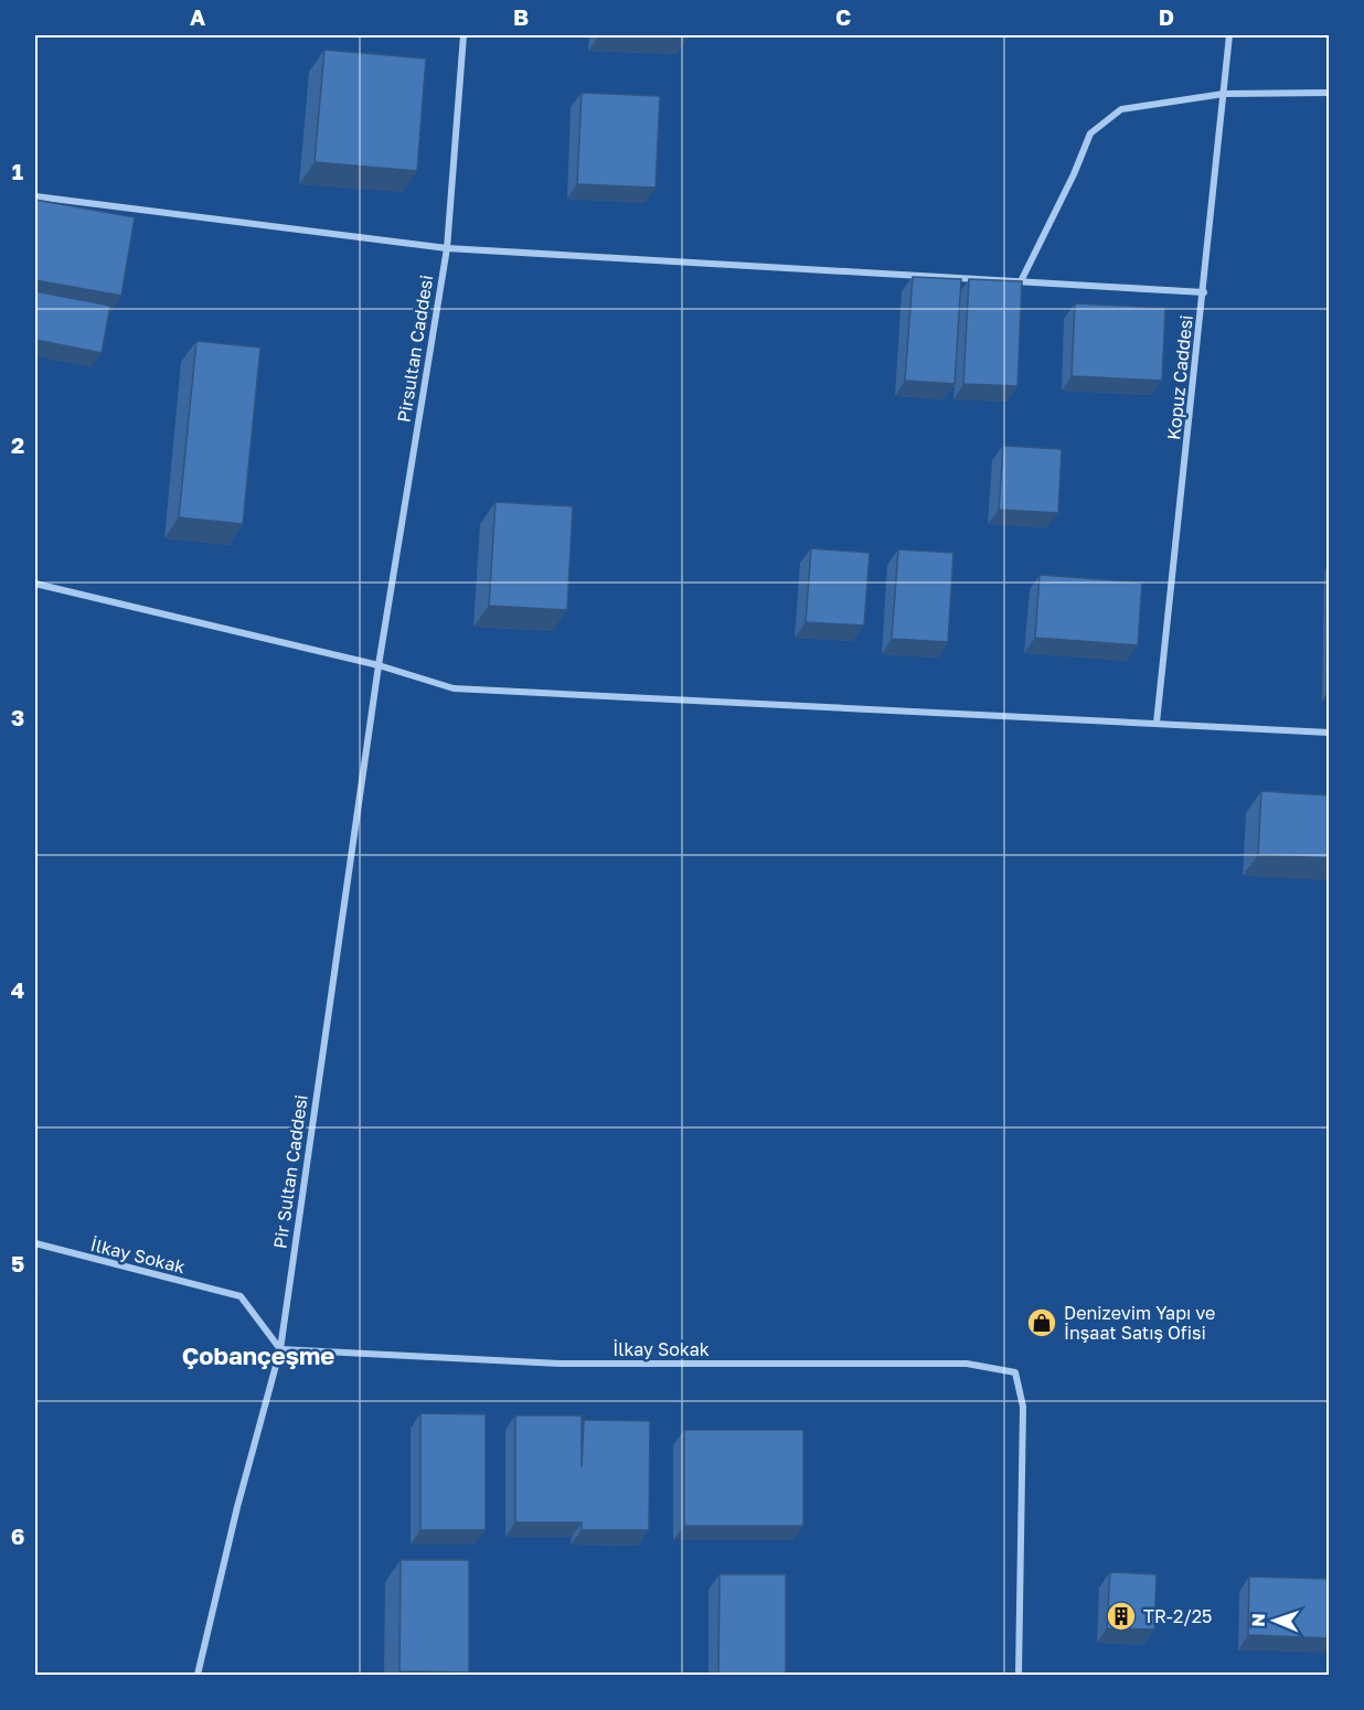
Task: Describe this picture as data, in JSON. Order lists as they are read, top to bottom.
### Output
{
  "streets": {
    "street": [
      "Pirsultan Caddesi",
      "Kopuz Caddesi",
      "Pir Sultan Caddesi",
      "İlkay Sokak"
    ]
  },
  "crossings": [
    ["Pirsultan Caddesi", "Pir Sultan Caddesi"],
    ["Pir Sultan Caddesi", "İlkay Sokak"]
  ],
  "districts": ["Çobançeşme"],
  "places": {
    "shop": ["Denizevim Yapı ve İnşaat Satış Ofisi"],
    "building": ["TR-2/25"]
  },
  "north": "left",
  "grid": {
    "columns": [
      "A",
      "B",
      "C",
      "D"
    ],
    "rows": [
      "1",
      "2",
      "3",
      "4",
      "5",
      "6"
    ]
  }
}
